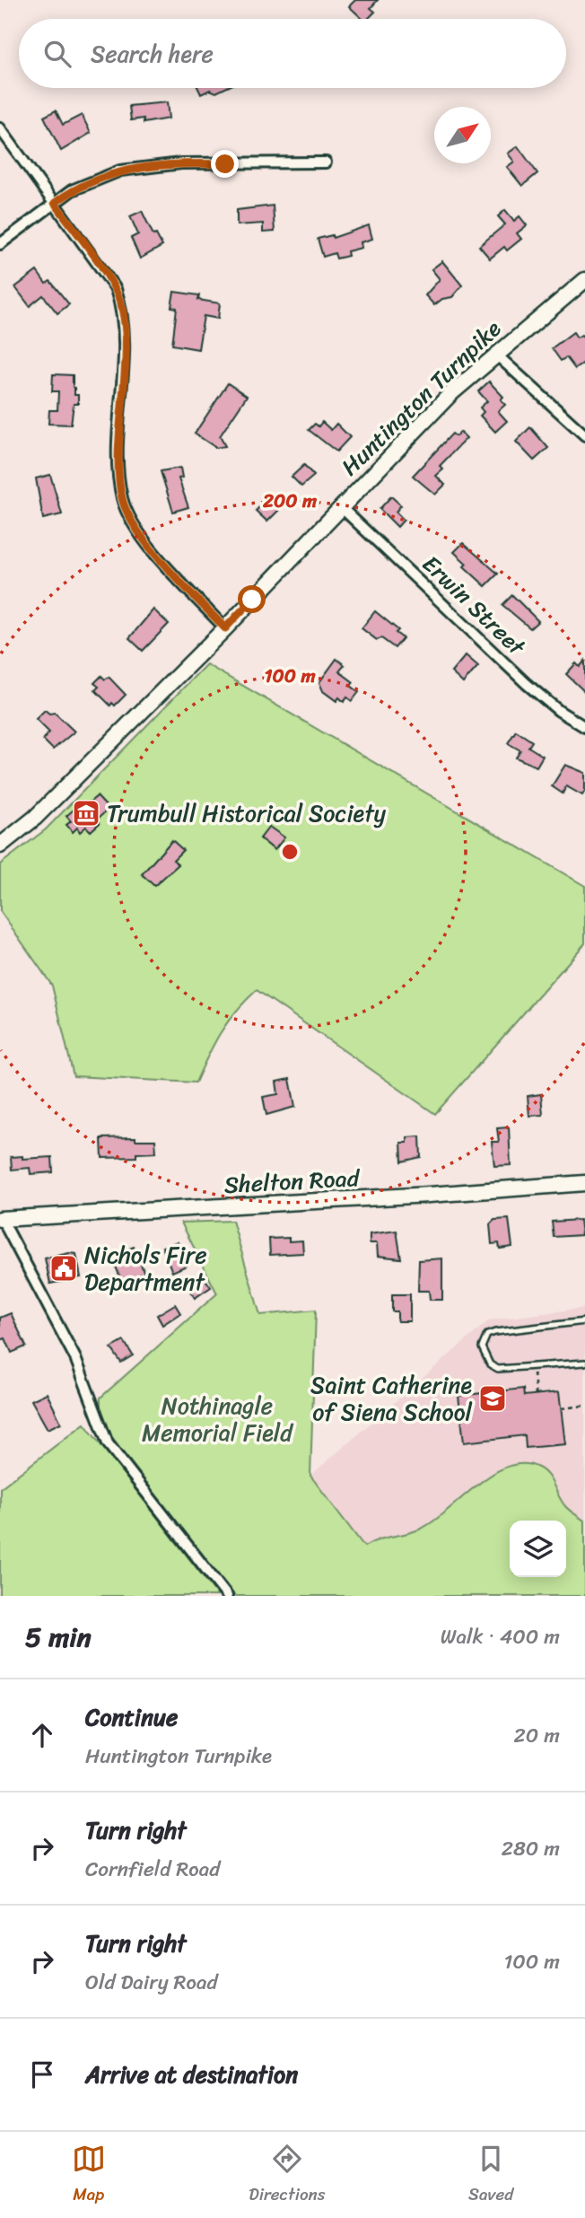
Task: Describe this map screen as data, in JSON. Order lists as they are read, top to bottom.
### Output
{
  "streets": {
    "main road": ["Huntington Turnpike", "Shelton Road"],
    "street": ["Erwin Street"]
  },
  "crossings": [
    ["Huntington Turnpike", "Erwin Street"]
  ],
  "parks": ["Nothinagle Memorial Field"],
  "places": {
    "museum": ["Trumbull Historical Society"],
    "public building": ["Nichols Fire Department"],
    "school or university": ["Saint Catherine of Siena School"]
  },
  "north": "top right",
  "page": {
    "search": "Search here",
    "heading": ["5 min", "Walk · 400 m"],
    "list": [
      ["Continue", "Huntington Turnpike", "20 m"],
      ["Turn right", "Cornfield Road", "280 m"],
      ["Turn right", "Old Dairy Road", "100 m"],
      "Arrive at destination"
    ],
    "nav": ["Map", "Directions", "Saved"]
  },
  "rings": ["200 m", "100 m"]
}
